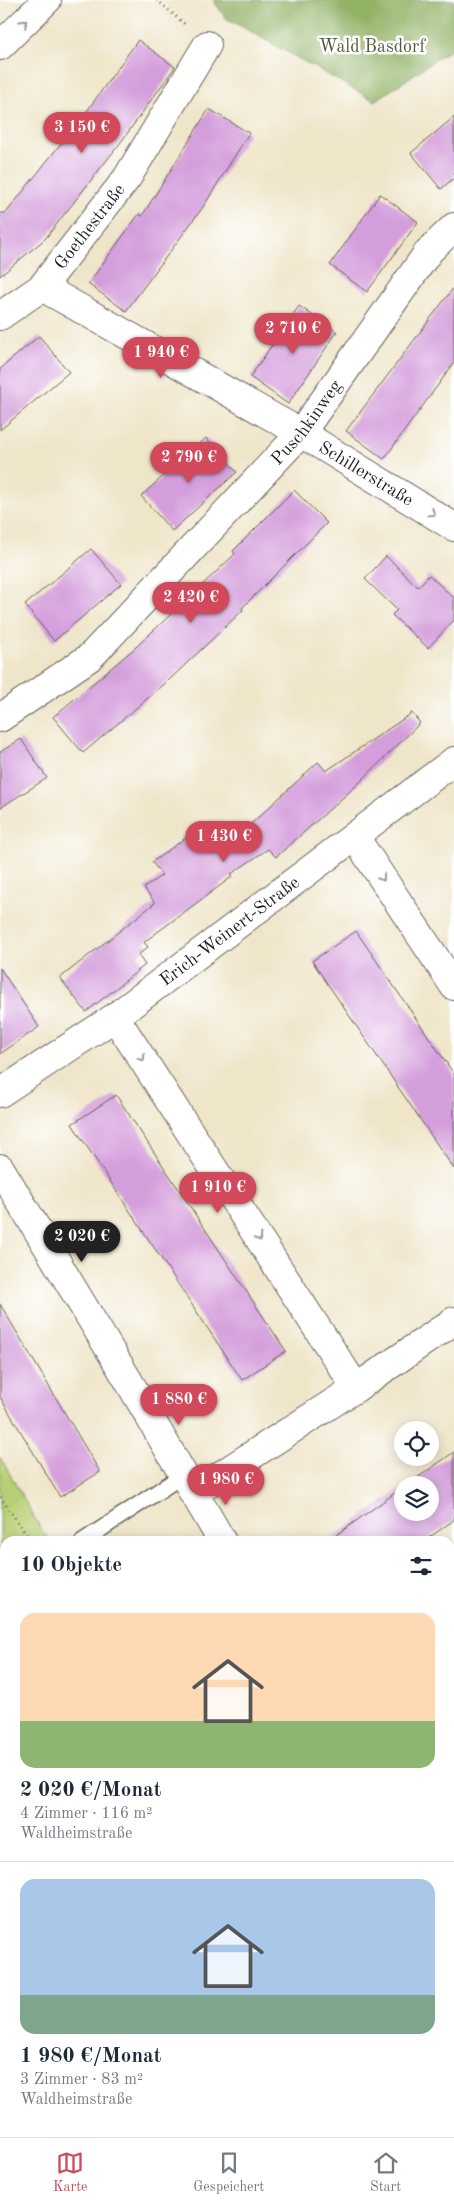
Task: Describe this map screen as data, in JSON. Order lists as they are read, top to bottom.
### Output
{
  "streets": {
    "street": [
      "Goethestraße",
      "Puschkinweg",
      "Schillerstraße",
      "Erich-Weinert-Straße"
    ]
  },
  "crossings": [
    ["Goethestraße", "Schillerstraße"],
    ["Puschkinweg", "Schillerstraße"]
  ],
  "one_way": ["Schillerstraße"],
  "parks": ["Wald Basdorf"],
  "page": {
    "price": [
      "3 150 €",
      "2 710 €",
      "1 940 €",
      "2 790 €",
      "2 420 €",
      "1 430 €",
      "1 910 €",
      "2 020 €",
      "1 880 €",
      "1 980 €"
    ],
    "heading": "10 Objekte",
    "list": [
      {
        "name": "2 020 €/Monat",
        "note": "4 Zimmer · 116 m² · Waldheimstraße"
      },
      {
        "name": "1 980 €/Monat",
        "note": "3 Zimmer · 83 m² · Waldheimstraße"
      }
    ],
    "tabs": ["Karte", "Gespeichert", "Start"]
  }
}
